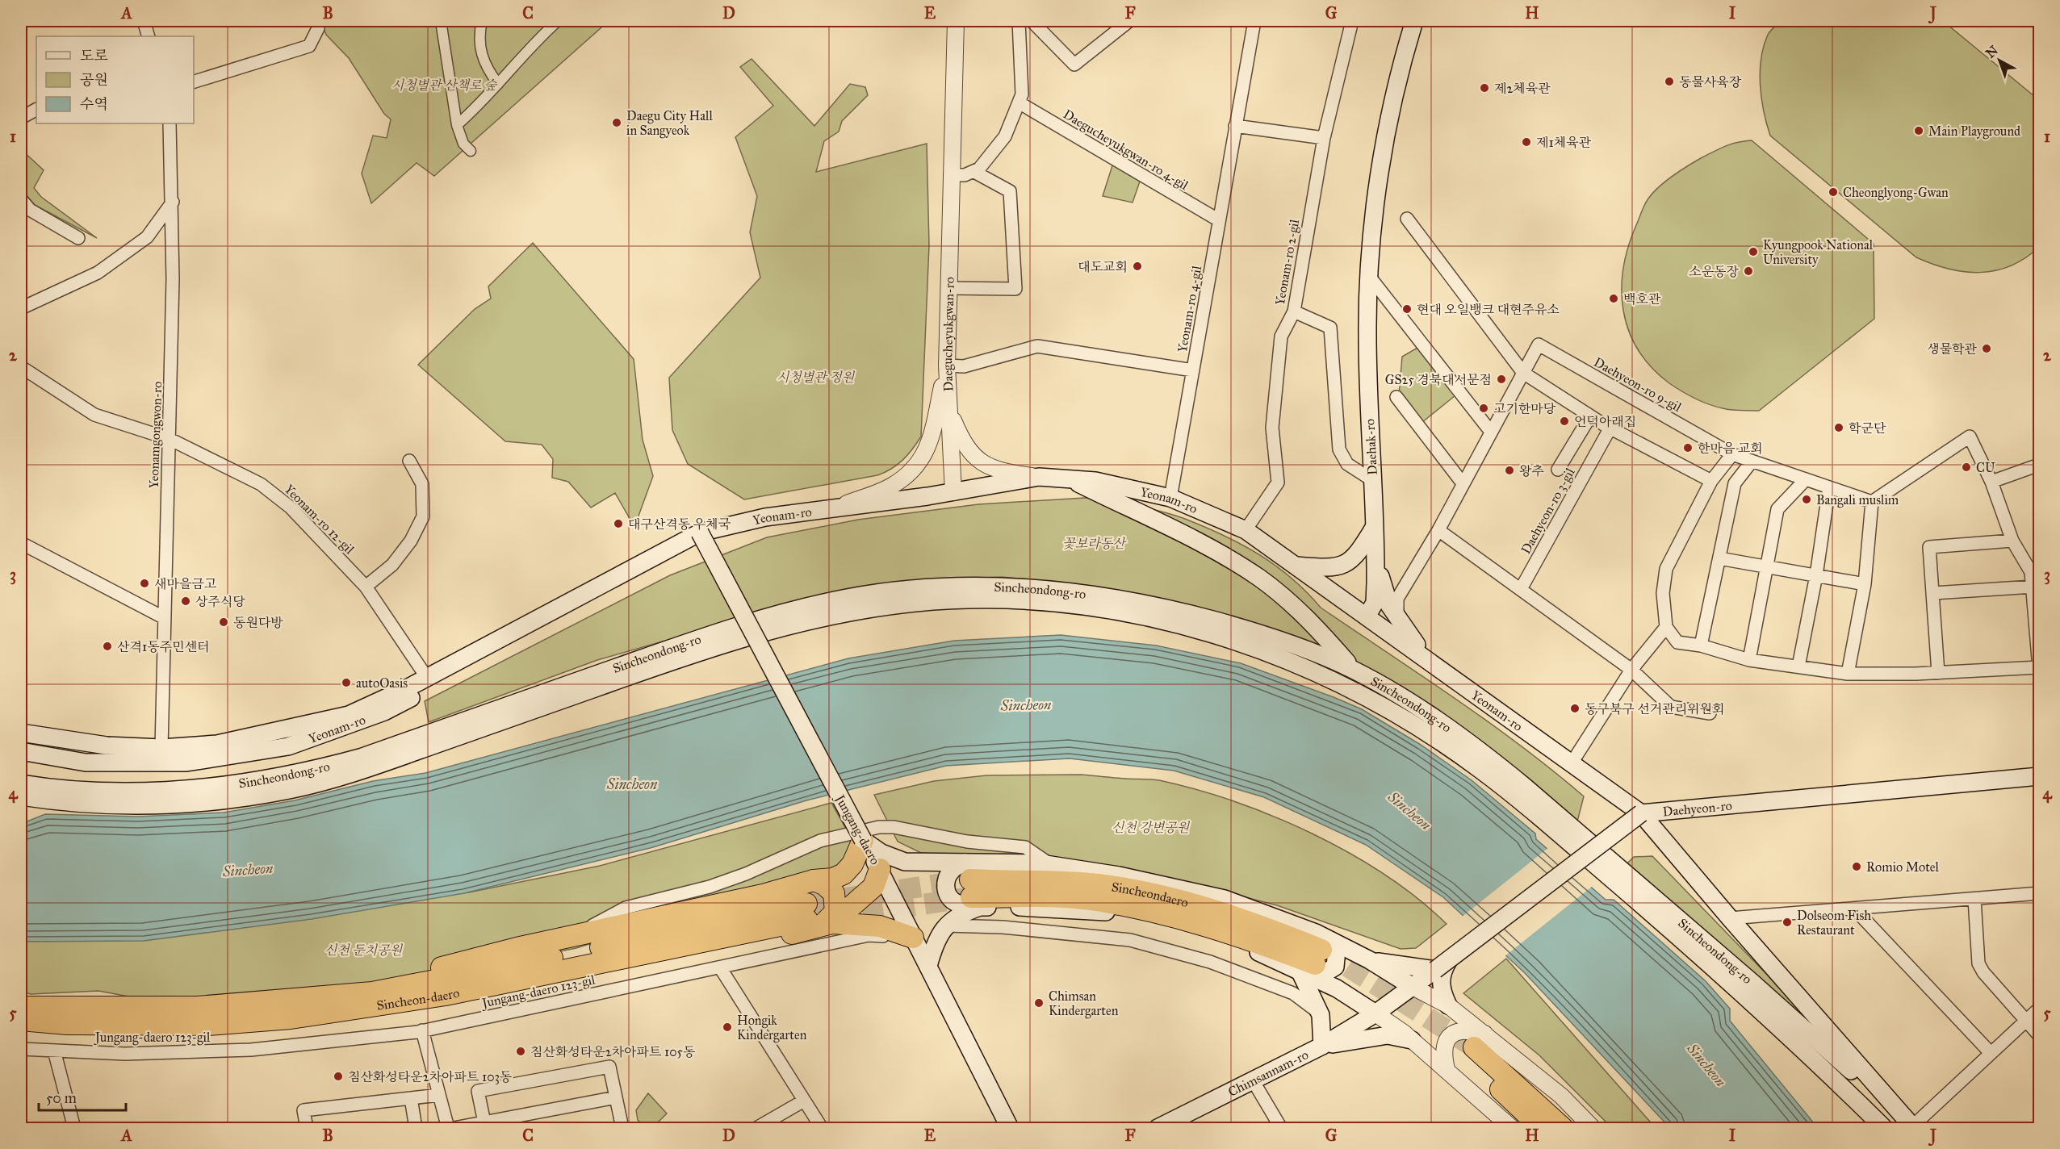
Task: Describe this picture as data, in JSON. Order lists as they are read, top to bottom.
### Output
{
  "streets": {
    "highway": ["Sincheondaero", "Sincheon-daero"],
    "main road": [
      "Daehak-ro",
      "Yeonam-ro",
      "Sincheondong-ro",
      "Daehyeon-ro",
      "Jungang-daero",
      "Chimsannam-ro"
    ],
    "street": [
      "Daegucheyukgwan-ro 4-gil",
      "Yeonam-ro 2-gil",
      "Yeonam-ro 4-gil",
      "Daegucheyukgwan-ro",
      "Daehyeon-ro 9-gil",
      "Yeonamgongwon-ro",
      "Daehyeon-ro 3-gil",
      "Yeonam-ro 12-gil",
      "Jungang-daero 123-gil"
    ]
  },
  "crossings": [
    ["Daegucheyukgwan-ro 4-gil", "Yeonam-ro 4-gil"],
    ["Yeonam-ro 2-gil", "Yeonam-ro"],
    ["Yeonam-ro 4-gil", "Yeonam-ro"],
    ["Daegucheyukgwan-ro", "Yeonam-ro"],
    ["Yeonamgongwon-ro", "Yeonam-ro"],
    ["Yeonamgongwon-ro", "Yeonam-ro 12-gil"],
    ["Daehak-ro", "Yeonam-ro"],
    ["Yeonam-ro", "Yeonam-ro 12-gil"],
    ["Yeonam-ro", "Sincheondong-ro"],
    ["Yeonam-ro", "Daehyeon-ro"],
    ["Yeonam-ro", "Jungang-daero"],
    ["Jungang-daero", "Jungang-daero 123-gil"]
  ],
  "water": ["Sincheon"],
  "parks": [
    "시청별관 산책로 숲",
    "시청별관 정원",
    "꽃보라동산",
    "신천 강변공원",
    "신천 둔치공원"
  ],
  "places": [
    "동물사육장",
    "제2체육관",
    "Daegu City Hall in Sangyeok",
    "Main Playground",
    "제1체육관",
    "Cheonglyong-Gwan",
    "Kyungpook National University",
    "대도교회",
    "소운동장",
    "백호관",
    "현대 오일뱅크 대현주유소",
    "생물학관",
    "GS25 경북대서문점",
    "고기한마당",
    "언덕아래집",
    "학군단",
    "한마음 교회",
    "CU",
    "왕추",
    "Bangali muslim",
    "대구산격동 우체국",
    "새마을금고",
    "상주식당",
    "동원다방",
    "산격1동주민센터",
    "autoOasis",
    "동구북구 선거관리위원회",
    "Romio Motel",
    "Dolseom Fish Restaurant",
    "Chimsan Kindergarten",
    "Hongik Kindergarten",
    "침산화성타운2차아파트 105동",
    "침산화성타운2차아파트 103동"
  ],
  "legend": ["도로", "공원", "수역"],
  "scale_bar": "50 m",
  "north": "top left",
  "grid": {
    "columns": [
      "A",
      "B",
      "C",
      "D",
      "E",
      "F",
      "G",
      "H",
      "I",
      "J"
    ],
    "rows": [
      "1",
      "2",
      "3",
      "4",
      "5"
    ]
  }
}
